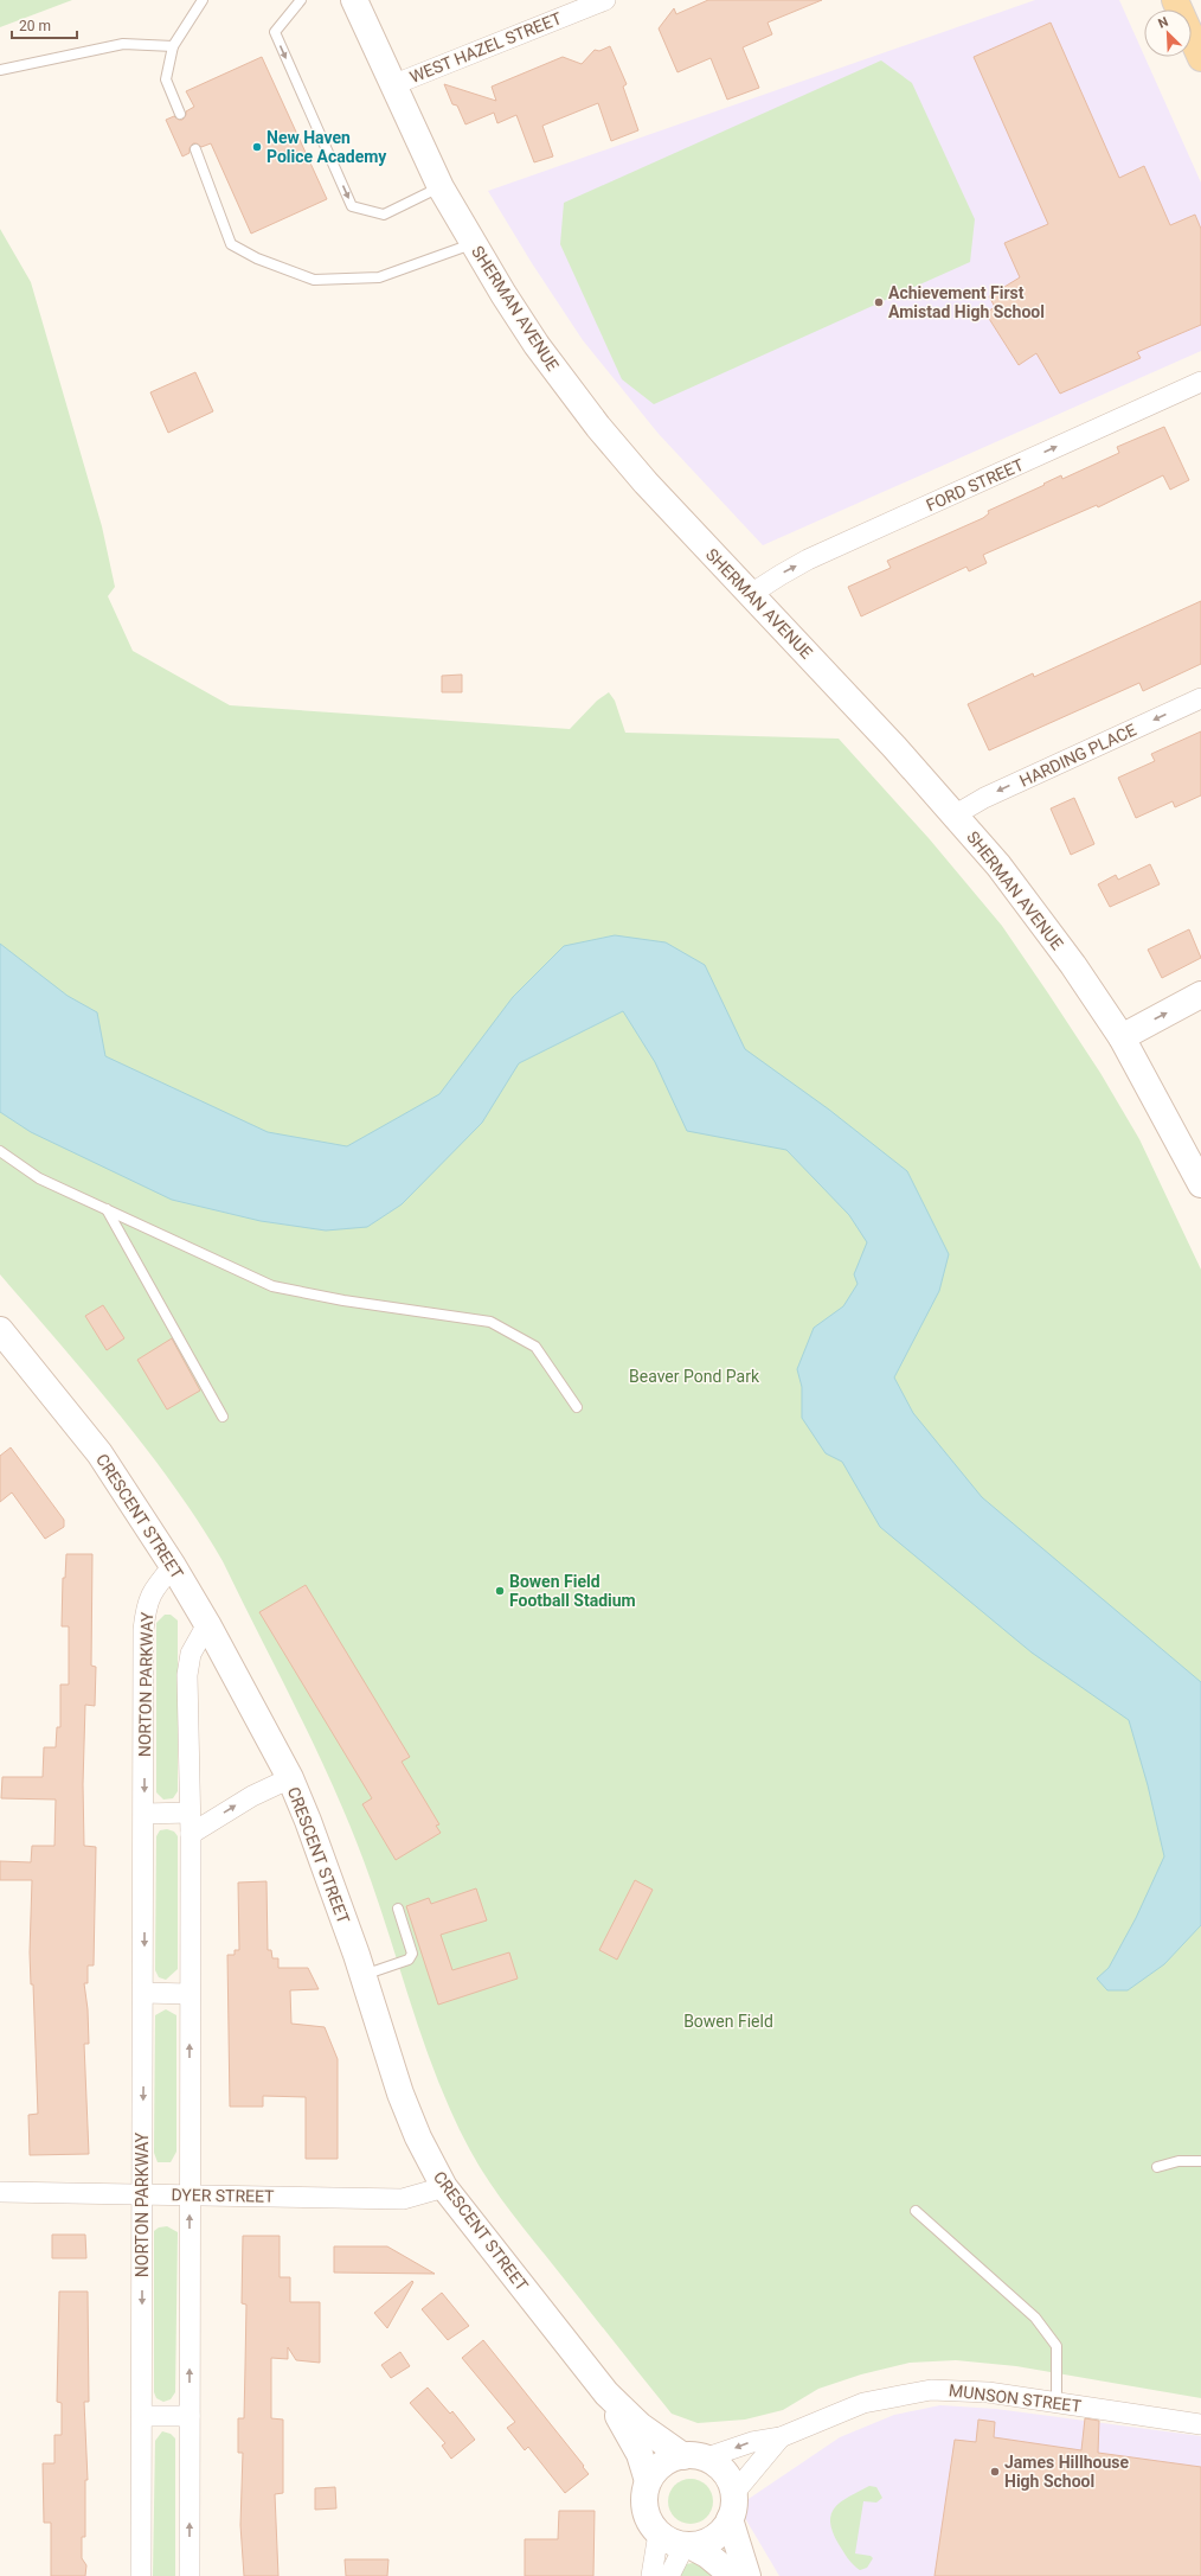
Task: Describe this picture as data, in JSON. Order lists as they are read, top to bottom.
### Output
{
  "streets": {
    "street": [
      "WEST HAZEL STREET",
      "SHERMAN AVENUE",
      "FORD STREET",
      "HARDING PLACE",
      "CRESCENT STREET",
      "NORTON PARKWAY",
      "DYER STREET",
      "MUNSON STREET"
    ]
  },
  "crossings": [
    ["WEST HAZEL STREET", "SHERMAN AVENUE"],
    ["SHERMAN AVENUE", "FORD STREET"],
    ["SHERMAN AVENUE", "HARDING PLACE"],
    ["CRESCENT STREET", "NORTON PARKWAY"],
    ["CRESCENT STREET", "DYER STREET"],
    ["CRESCENT STREET", "MUNSON STREET"],
    ["NORTON PARKWAY", "DYER STREET"]
  ],
  "one_way": ["FORD STREET", "HARDING PLACE"],
  "parks": ["Beaver Pond Park", "Bowen Field"],
  "places": [
    "New Haven Police Academy",
    "Achievement First Amistad High School",
    "Bowen Field Football Stadium",
    "James Hillhouse High School"
  ],
  "scale_bar": "20 m",
  "north": "top left"
}
